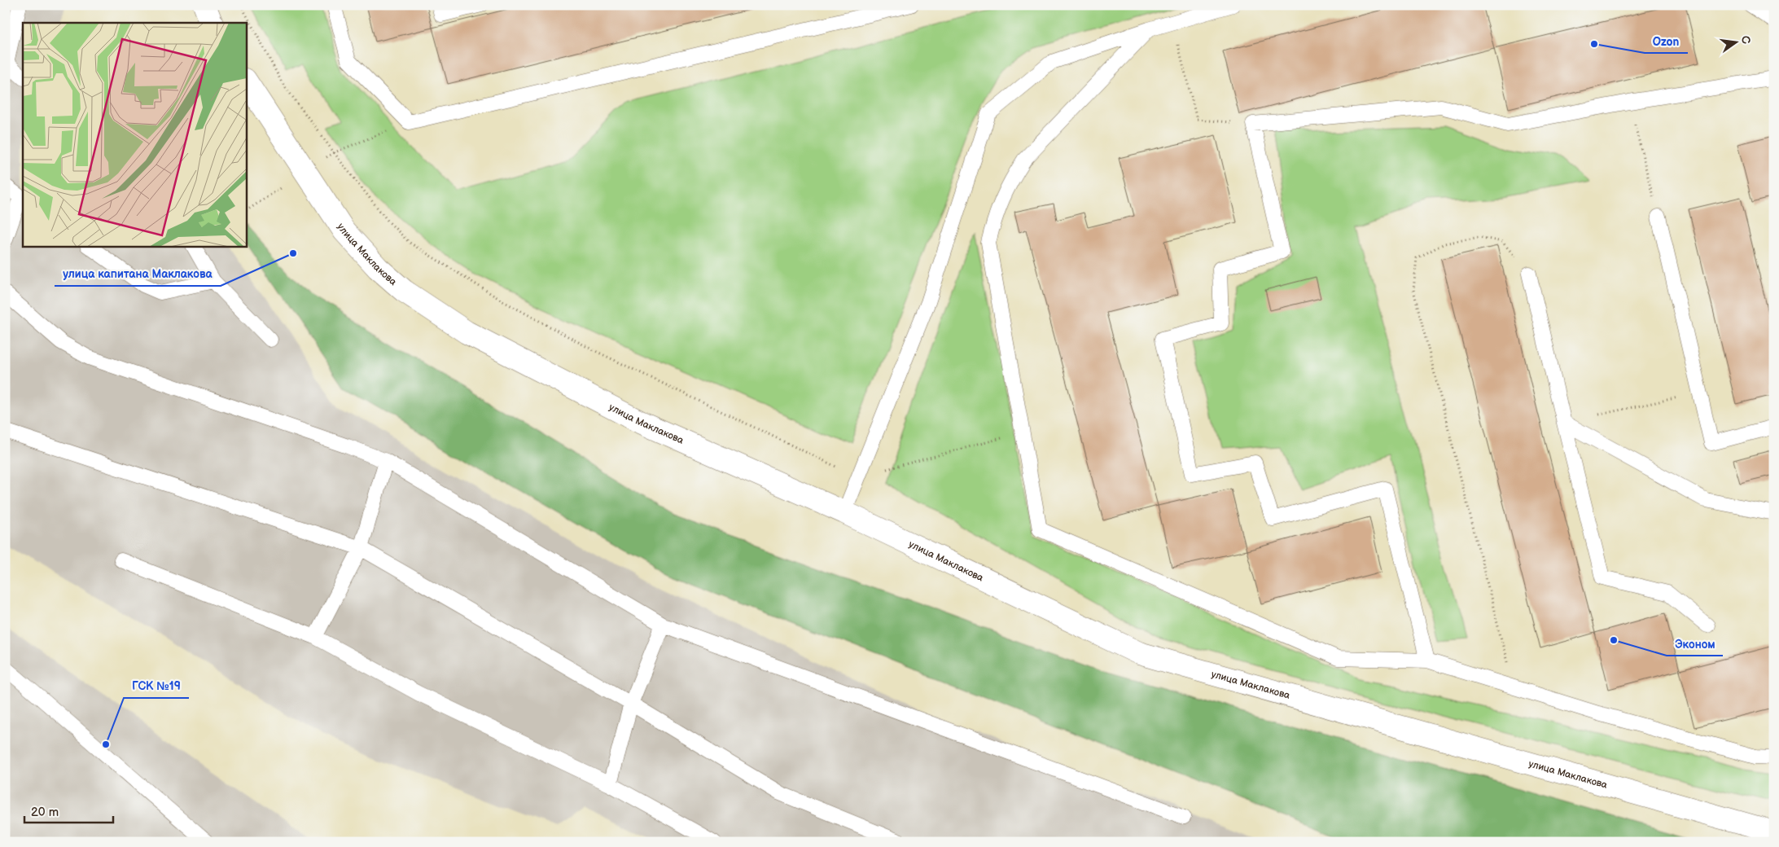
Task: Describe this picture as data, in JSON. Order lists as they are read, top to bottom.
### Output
{
  "streets": {
    "street": ["улица Маклакова"]
  },
  "places": [
    "Ozon",
    "улица капитана Маклакова",
    "Эконом",
    "ГСК №19"
  ],
  "scale_bar": "20 m",
  "north": "right"
}
